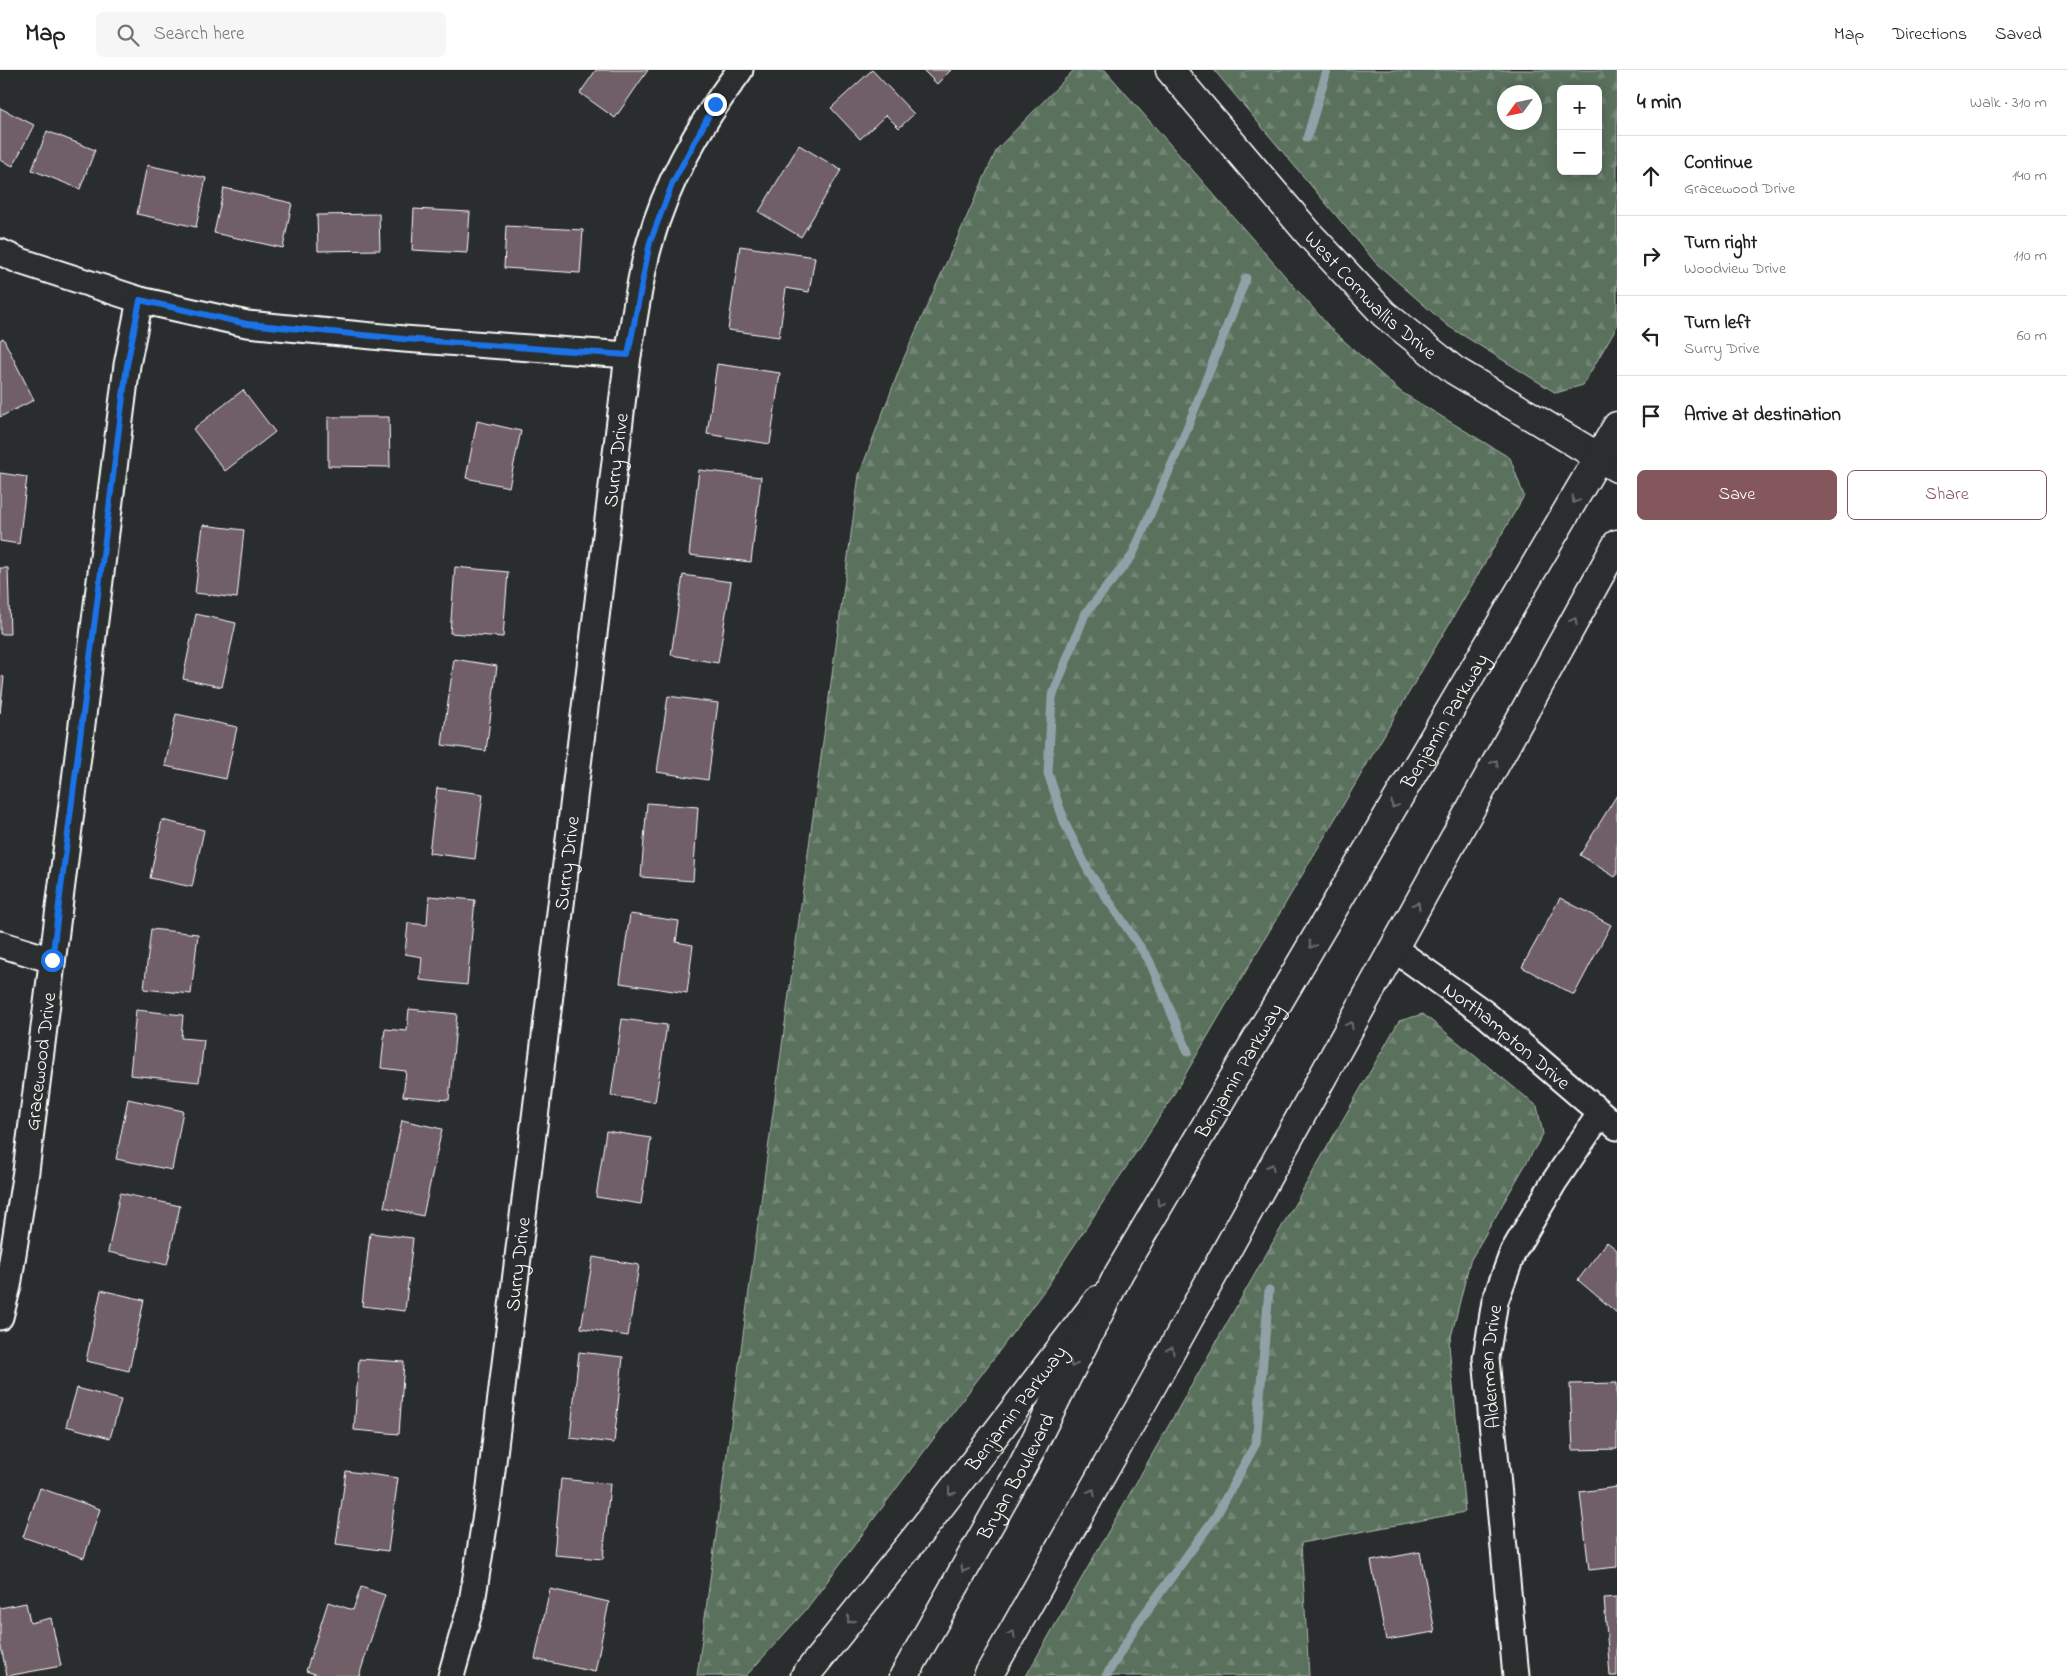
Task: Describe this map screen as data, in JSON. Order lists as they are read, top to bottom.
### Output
{
  "streets": {
    "main road": ["West Cornwallis Drive", "Benjamin Parkway", "Bryan Boulevard"],
    "street": [
      "Surry Drive",
      "Northampton Drive",
      "Gracewood Drive",
      "Alderman Drive"
    ]
  },
  "crossings": [
    ["West Cornwallis Drive", "Benjamin Parkway"],
    ["Benjamin Parkway", "Bryan Boulevard"],
    ["Northampton Drive", "Alderman Drive"]
  ],
  "north": "bottom left",
  "page": {
    "header": "Map",
    "search": "Search here",
    "nav": ["Map", "Directions", "Saved"],
    "heading": ["4 min", "Walk · 310 m"],
    "map_buttons": ["+", "−"],
    "list": [
      ["Continue", "Gracewood Drive", "140 m"],
      ["Turn right", "Woodview Drive", "110 m"],
      ["Turn left", "Surry Drive", "60 m"],
      "Arrive at destination"
    ],
    "buttons": ["Save", "Share"]
  }
}
